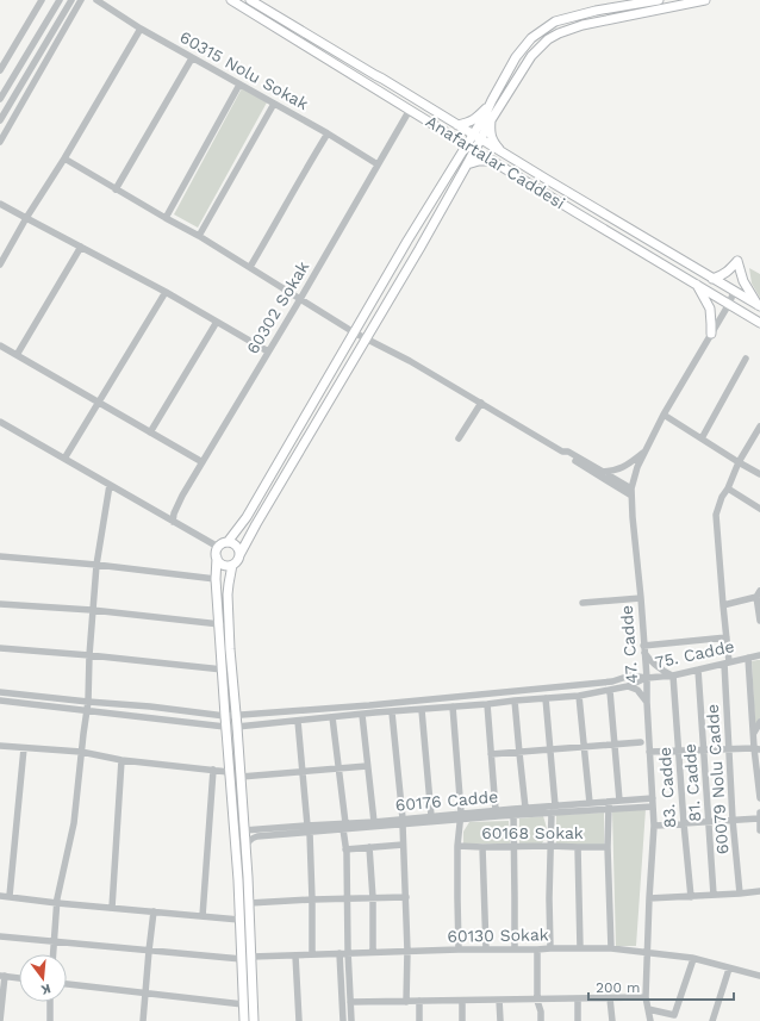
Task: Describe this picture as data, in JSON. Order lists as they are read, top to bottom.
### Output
{
  "streets": {
    "main road": ["Anafartalar Caddesi"],
    "street": [
      "60315 Nolu Sokak",
      "60302 Sokak",
      "47. Cadde",
      "75. Cadde",
      "60079 Nolu Cadde",
      "81. Cadde",
      "83. Cadde",
      "60176 Cadde",
      "60168 Sokak",
      "60130 Sokak"
    ]
  },
  "crossings": [
    ["60315 Nolu Sokak", "60302 Sokak"],
    ["Anafartalar Caddesi", "60302 Sokak"],
    ["Anafartalar Caddesi", "47. Cadde"],
    ["47. Cadde", "75. Cadde"],
    ["47. Cadde", "60176 Cadde"],
    ["47. Cadde", "60130 Sokak"],
    ["75. Cadde", "60079 Nolu Cadde"],
    ["75. Cadde", "81. Cadde"],
    ["75. Cadde", "83. Cadde"]
  ],
  "scale_bar": "200 m",
  "north": "bottom"
}
